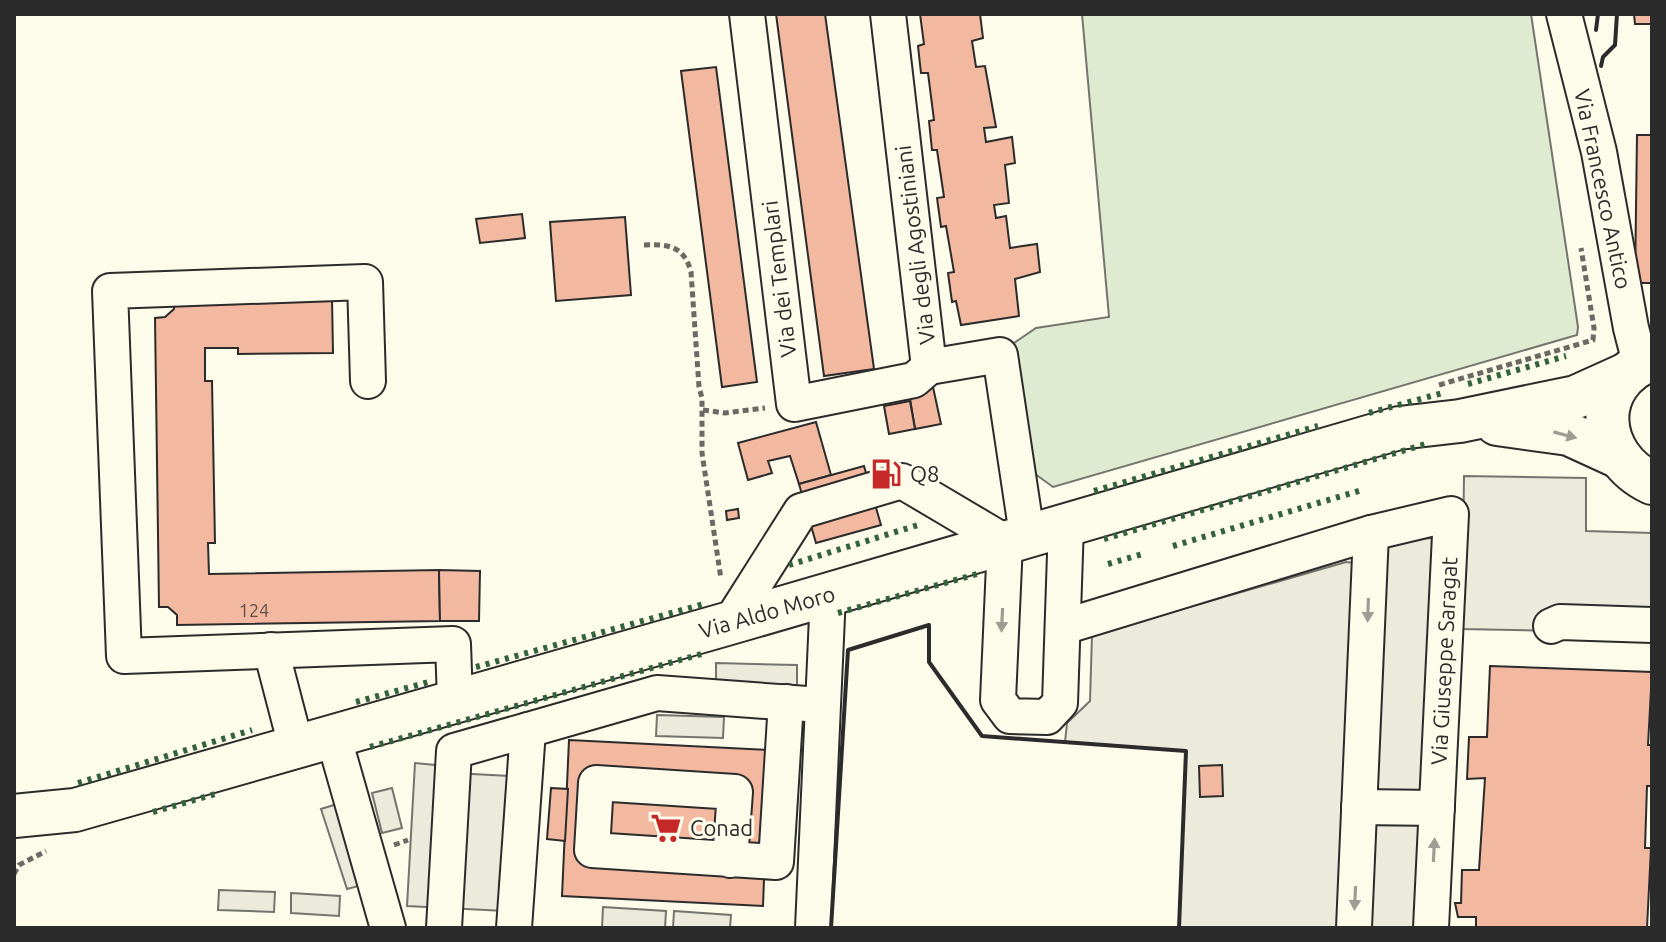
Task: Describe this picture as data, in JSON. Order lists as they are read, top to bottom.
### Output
{
  "streets": {
    "main road": ["Via Aldo Moro"],
    "street": [
      "Via Francesco Antico",
      "Via degli Agostiniani",
      "Via dei Templari",
      "Via Giuseppe Saragat"
    ]
  },
  "crossings": [
    ["Via Francesco Antico", "Via Aldo Moro"],
    ["Via degli Agostiniani", "Via Aldo Moro"]
  ],
  "places": {
    "fuel station": ["Q8"],
    "supermarket": ["Conad"]
  },
  "house_numbers": ["124"]
}
